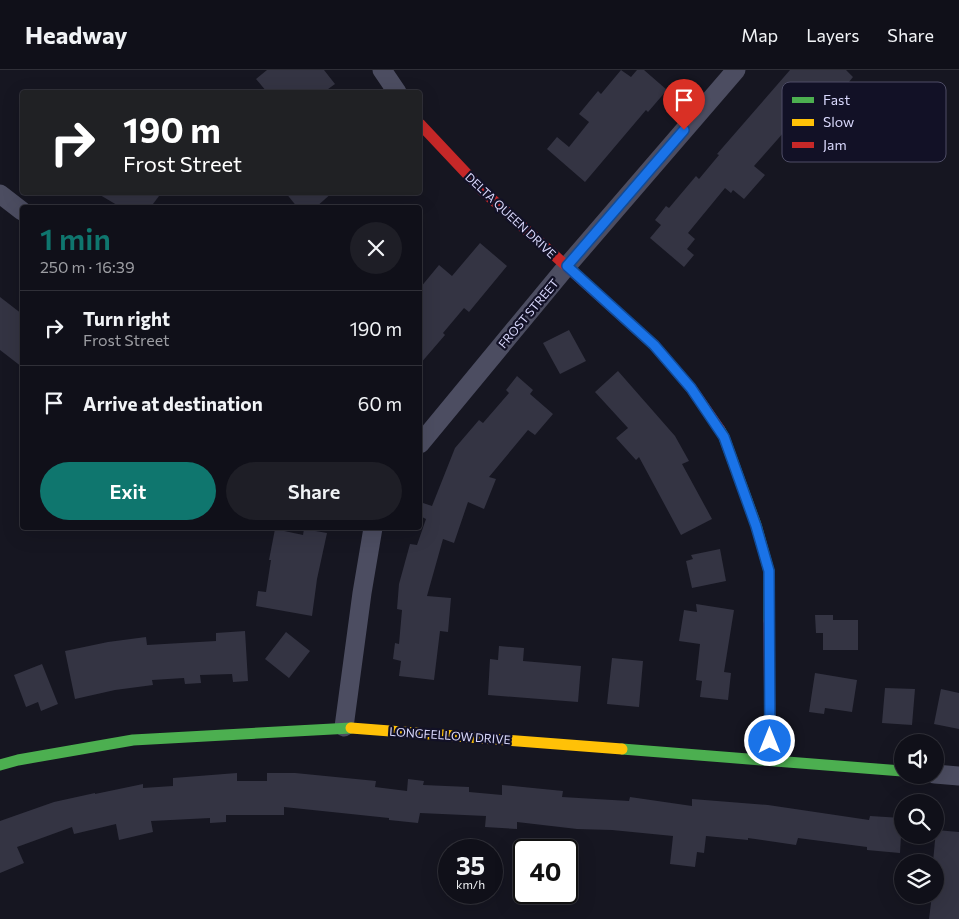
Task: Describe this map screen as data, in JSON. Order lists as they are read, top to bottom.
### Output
{
  "streets": {
    "street": ["DELTA QUEEN DRIVE", "FROST STREET", "LONGFELLOW DRIVE"]
  },
  "crossings": [
    ["DELTA QUEEN DRIVE", "FROST STREET"],
    ["DELTA QUEEN DRIVE", "LONGFELLOW DRIVE"]
  ],
  "legend": ["Fast", "Slow", "Jam"],
  "page": {
    "header": "Headway",
    "nav": ["Map", "Layers", "Share"],
    "turn": ["190 m", "Frost Street"],
    "heading": ["1 min", "250 m · 16:39"],
    "list": [
      {
        "name": "Turn right",
        "note": "Frost Street",
        "value": "190 m"
      },
      {
        "name": "Arrive at destination",
        "value": "60 m"
      }
    ],
    "buttons": ["Exit", "Share"],
    "speed": "35 km/h",
    "limit": "40"
  }
}
